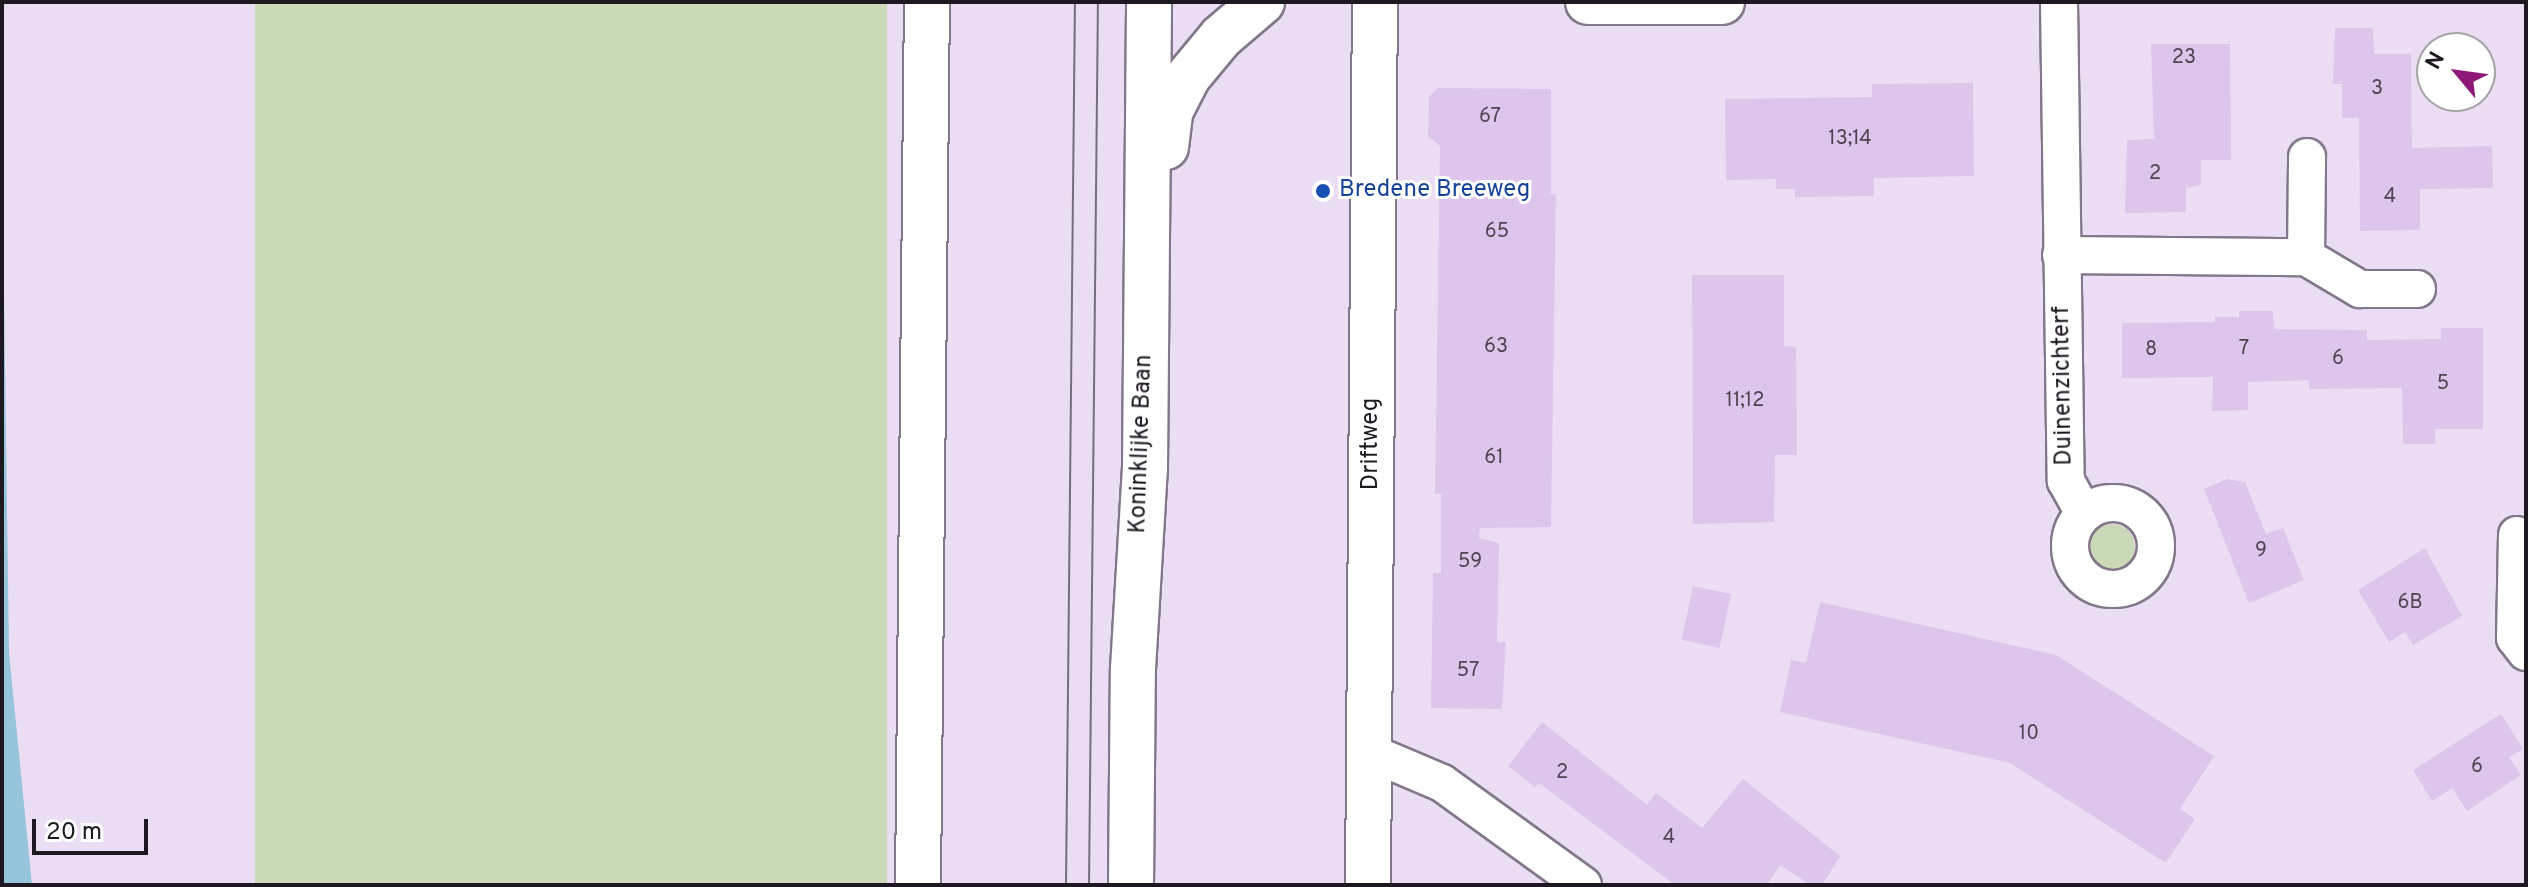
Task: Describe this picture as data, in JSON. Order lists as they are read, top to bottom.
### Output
{
  "streets": {
    "main road": ["Koninklijke Baan", "Driftweg"],
    "street": ["Duinenzichterf"]
  },
  "places": ["Bredene Breeweg"],
  "house_numbers": [
    "23",
    "3",
    "67",
    "13;14",
    "2",
    "4",
    "65",
    "63",
    "7",
    "8",
    "6",
    "5",
    "11;12",
    "61",
    "9",
    "59",
    "6B",
    "57",
    "10",
    "6",
    "2",
    "4"
  ],
  "scale_bar": "20 m",
  "north": "top left"
}
